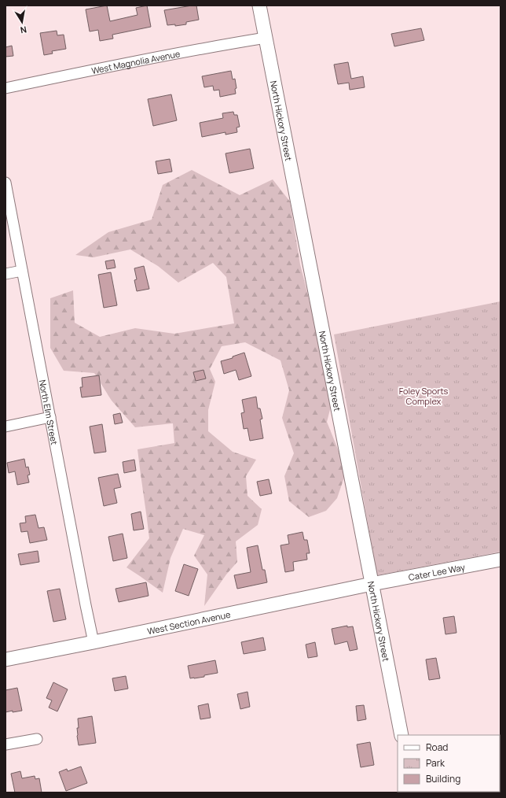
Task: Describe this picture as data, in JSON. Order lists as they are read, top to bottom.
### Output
{
  "streets": {
    "street": [
      "West Magnolia Avenue",
      "North Hickory Street",
      "North Elm Street",
      "Cater Lee Way",
      "West Section Avenue"
    ]
  },
  "crossings": [
    ["West Magnolia Avenue", "North Hickory Street"],
    ["North Hickory Street", "Cater Lee Way"],
    ["North Hickory Street", "West Section Avenue"],
    ["North Elm Street", "West Section Avenue"],
    ["Cater Lee Way", "West Section Avenue"]
  ],
  "parks": ["Foley Sports Complex"],
  "legend": ["Road", "Park", "Building"],
  "north": "bottom"
}
